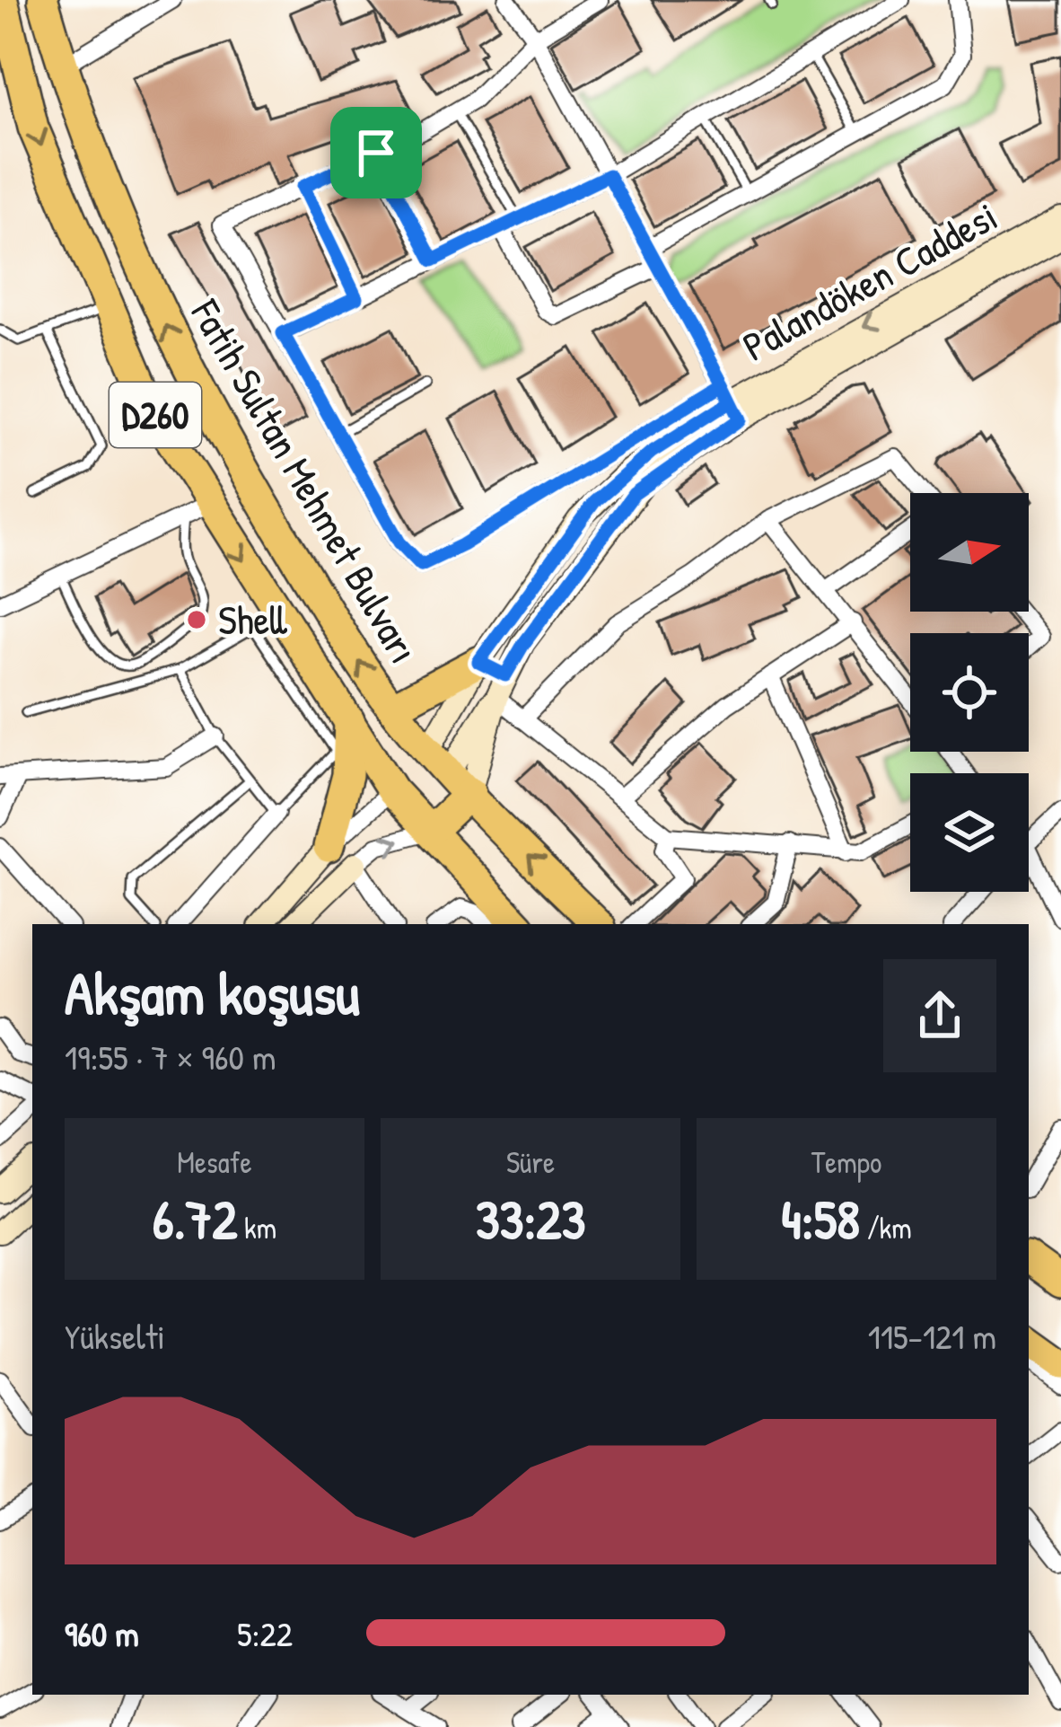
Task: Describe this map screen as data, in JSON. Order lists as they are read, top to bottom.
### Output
{
  "streets": {
    "highway": ["D260", "Fatih Sultan Mehmet Bulvarı"],
    "street": ["Palandöken Caddesi"]
  },
  "crossings": [
    ["Palandöken Caddesi", "Fatih Sultan Mehmet Bulvarı"],
    ["D260", "Fatih Sultan Mehmet Bulvarı"]
  ],
  "places": ["Shell"],
  "north": "right",
  "page": {
    "heading": ["Akşam koşusu", "19:55 · 7 × 960 m"],
    "stats": [
      ["Mesafe", "6.72 km"],
      ["Süre", "33:23"],
      ["Tempo", "4:58 /km"]
    ],
    "chart": ["Yükselti", "115–121 m"],
    "list": [
      {
        "name": "960 m",
        "note": "5:22"
      }
    ]
  }
}
